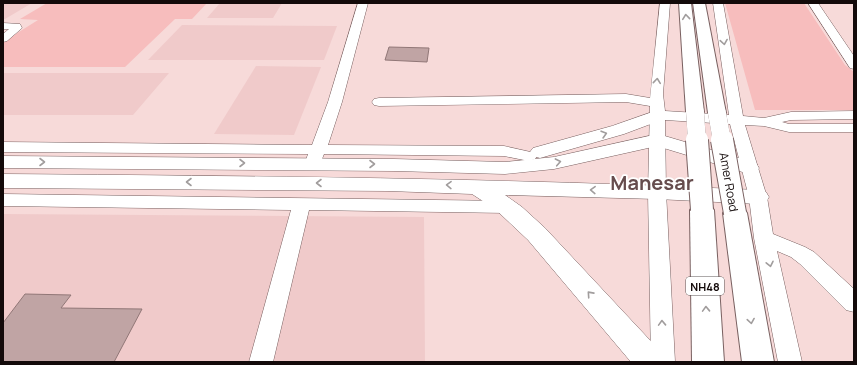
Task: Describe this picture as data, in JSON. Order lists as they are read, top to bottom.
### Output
{
  "streets": {
    "highway": ["Amer Road", "NH48"]
  },
  "districts": ["Manesar"]
}
